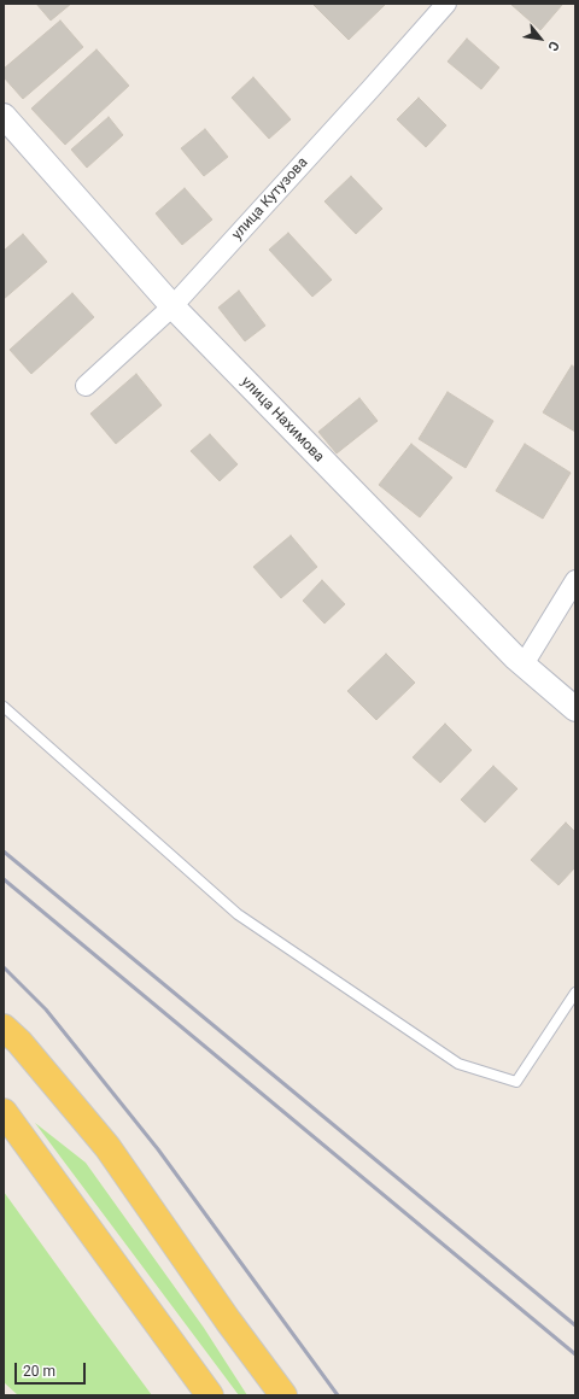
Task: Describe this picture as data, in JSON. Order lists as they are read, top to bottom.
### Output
{
  "streets": {
    "street": ["улица Кутузова", "улица Нахимова"]
  },
  "crossings": [
    ["улица Кутузова", "улица Нахимова"]
  ],
  "scale_bar": "20 m",
  "north": "bottom right"
}
